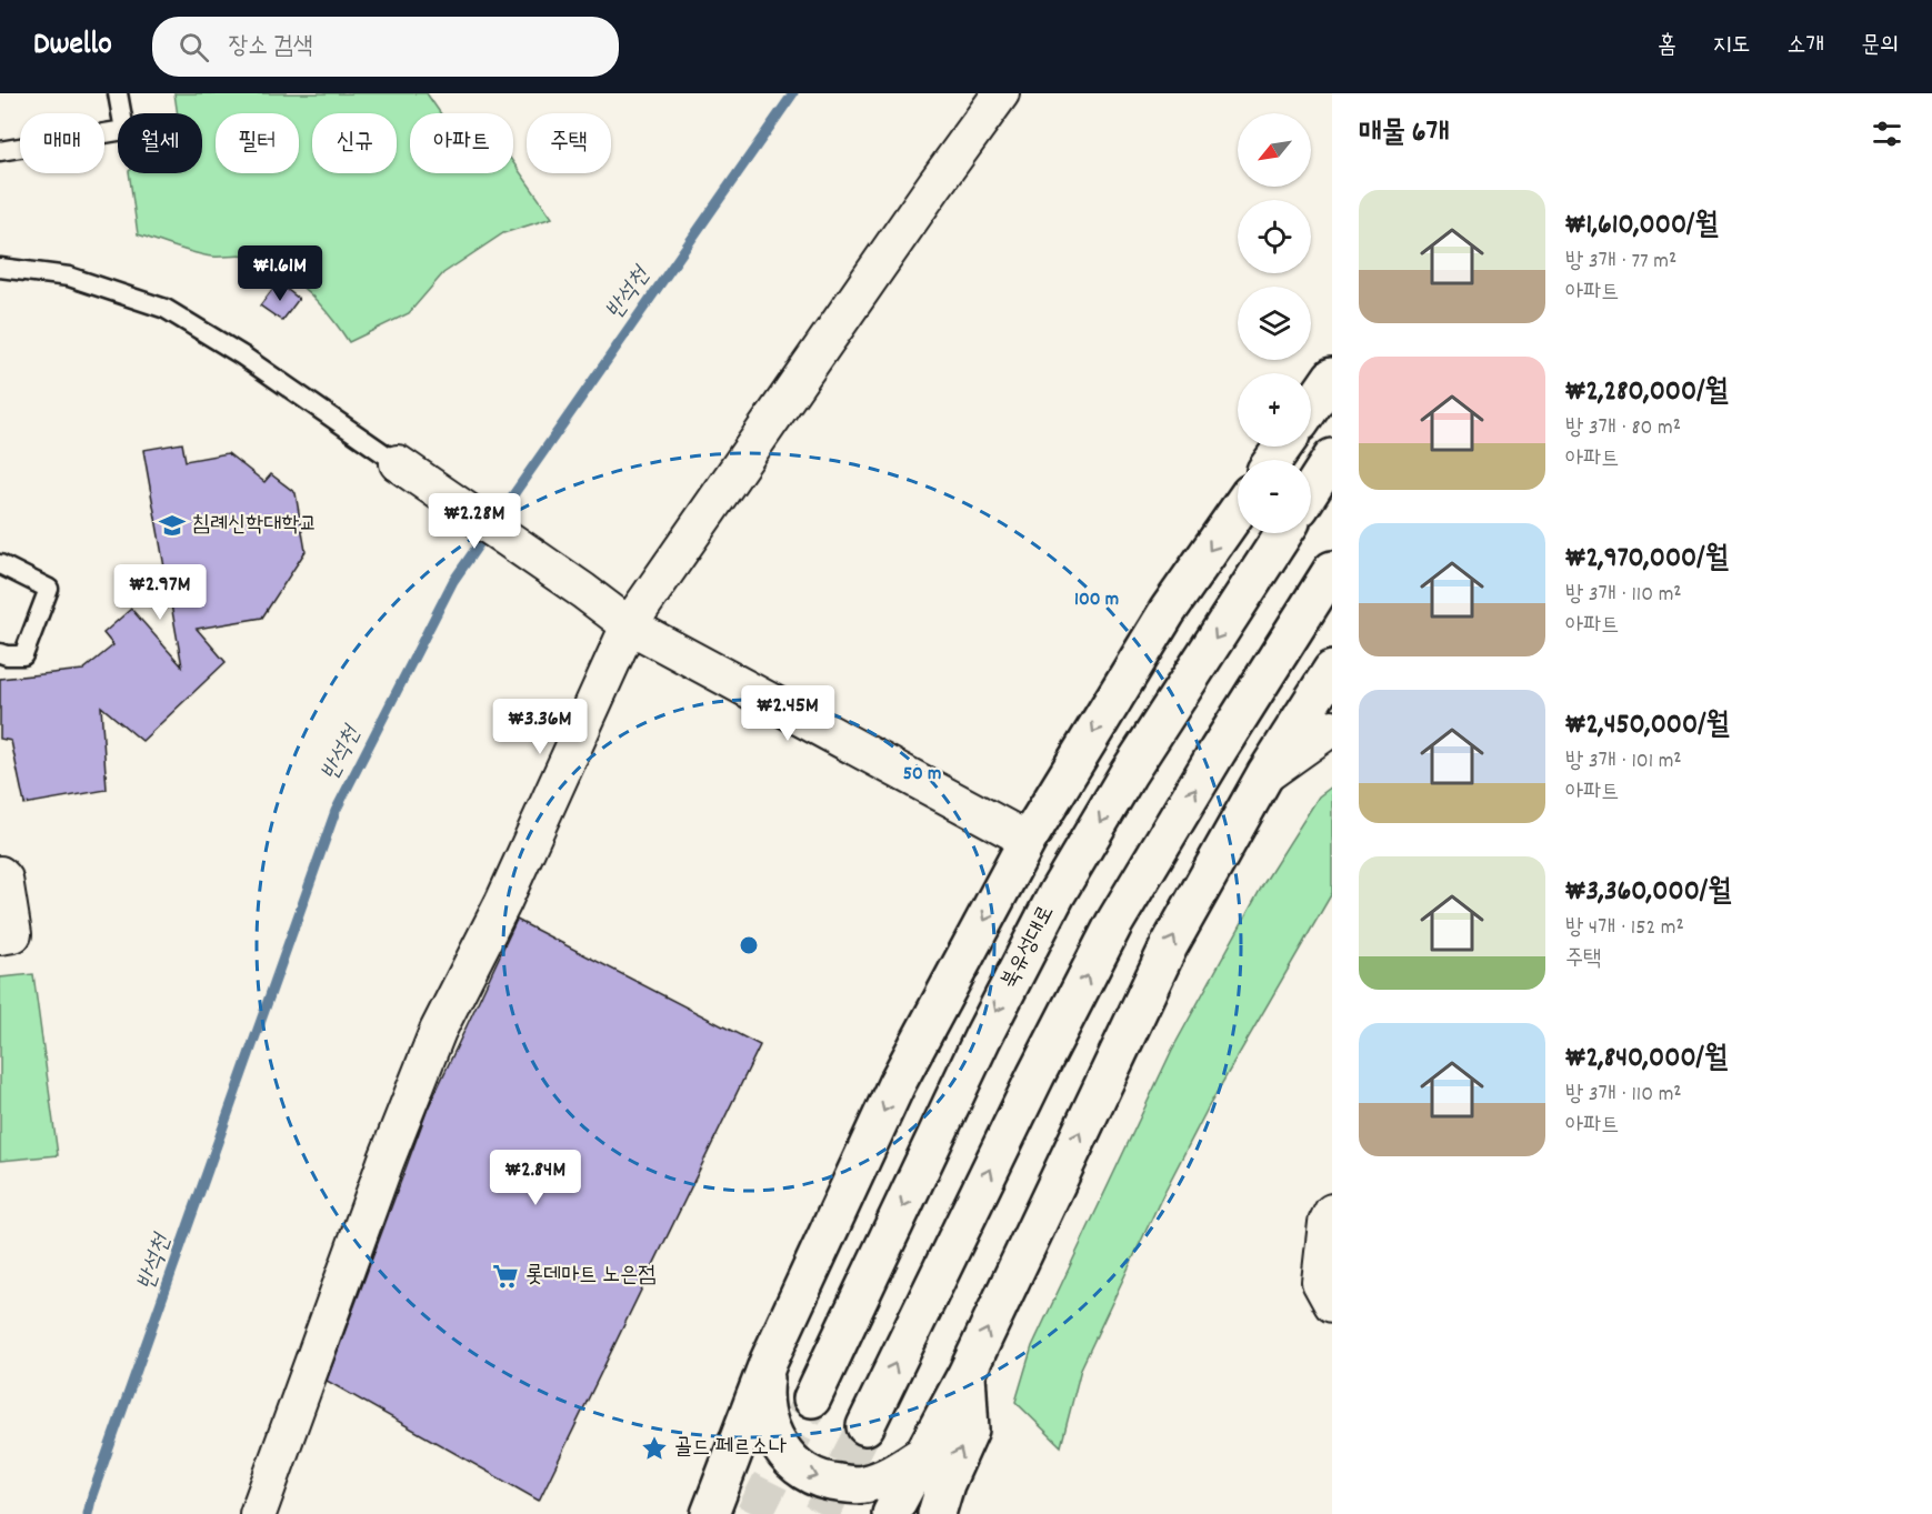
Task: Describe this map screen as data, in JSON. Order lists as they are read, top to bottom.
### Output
{
  "streets": {
    "main road": ["북유성대로"]
  },
  "water": ["반석천"],
  "places": {
    "school or university": ["침례신학대학교"],
    "supermarket": ["롯데마트 노은점"],
    "place": ["골드 페르소나"]
  },
  "north": "bottom left",
  "page": {
    "header": "Dwello",
    "search": "장소 검색",
    "nav": [
      "홈",
      "지도",
      "소개",
      "문의"
    ],
    "heading": "매물 6개",
    "map_buttons": ["+", "−"],
    "chip": [
      "매매",
      "월세",
      "필터",
      "신규",
      "아파트",
      "주택"
    ],
    "list": [
      {
        "name": "₩1,610,000/월",
        "note": "방 3개 · 77 m² · 아파트"
      },
      {
        "name": "₩2,280,000/월",
        "note": "방 3개 · 80 m² · 아파트"
      },
      {
        "name": "₩2,970,000/월",
        "note": "방 3개 · 110 m² · 아파트"
      },
      {
        "name": "₩2,450,000/월",
        "note": "방 3개 · 101 m² · 아파트"
      },
      {
        "name": "₩3,360,000/월",
        "note": "방 4개 · 152 m² · 주택"
      },
      {
        "name": "₩2,840,000/월",
        "note": "방 3개 · 110 m² · 아파트"
      }
    ],
    "price": [
      "₩1.61M",
      "₩2.28M",
      "₩2.97M",
      "₩2.45M",
      "₩3.36M",
      "₩2.84M"
    ]
  },
  "rings": ["100 m", "50 m"]
}
